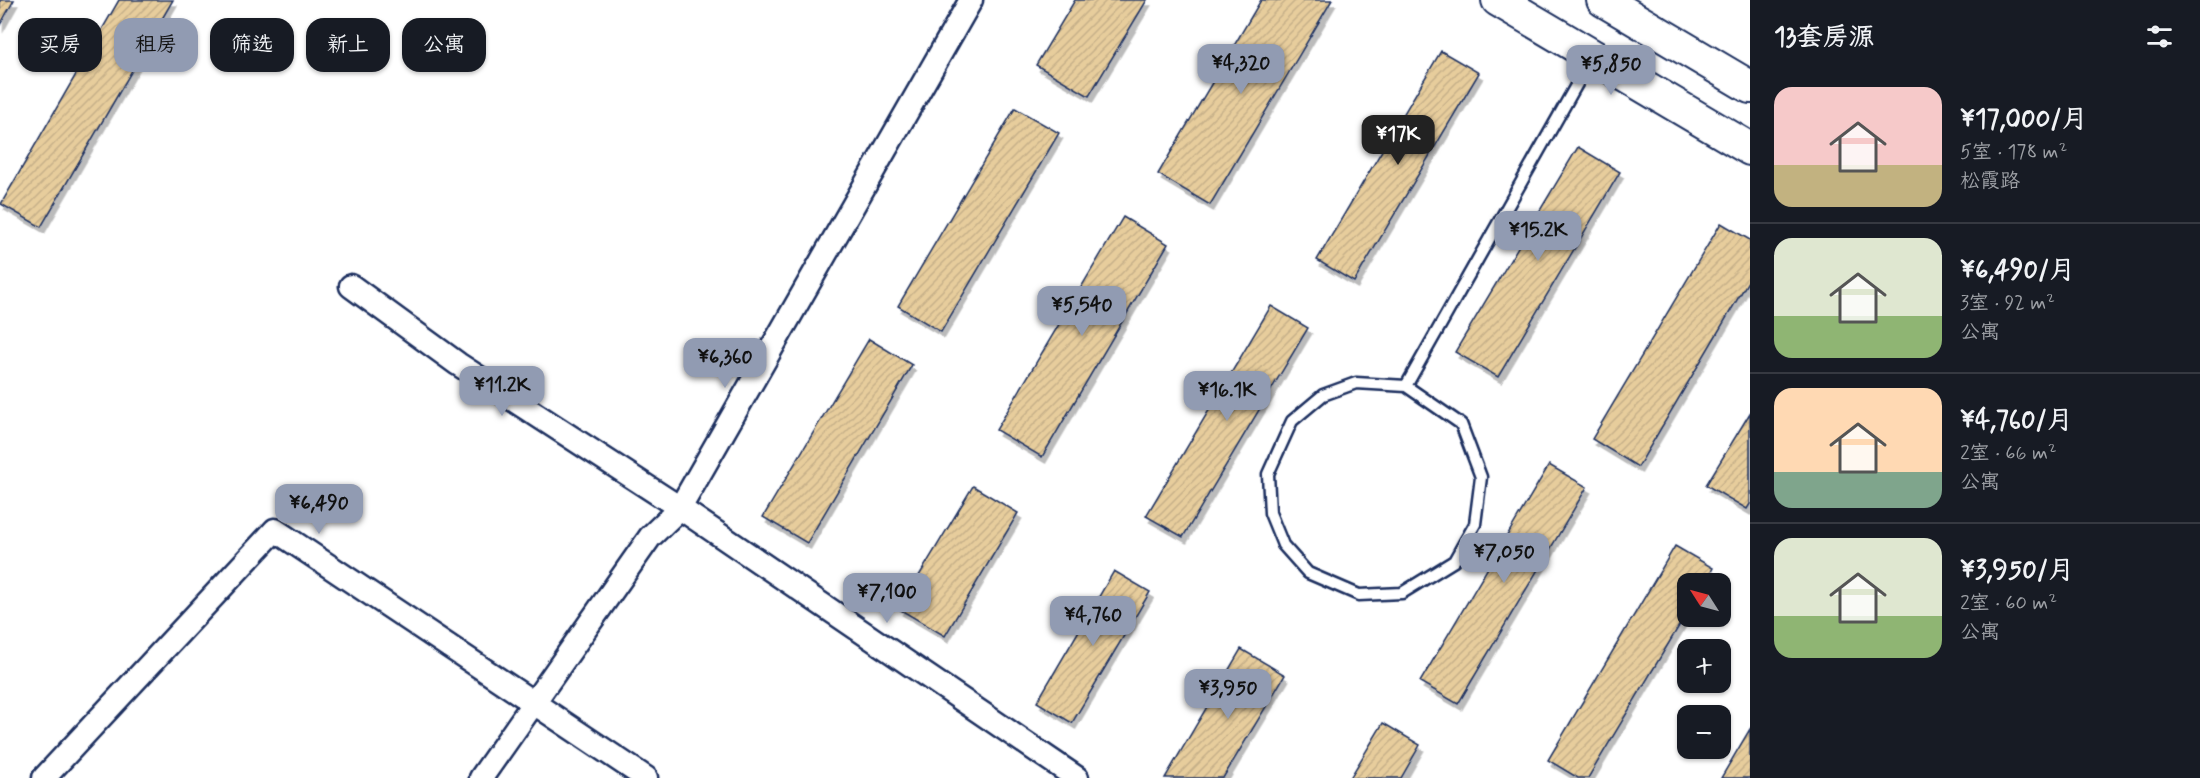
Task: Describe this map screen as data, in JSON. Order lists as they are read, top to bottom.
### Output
{
  "north": "top left",
  "page": {
    "heading": "13套房源",
    "chip": [
      "买房",
      "租房",
      "筛选",
      "新上",
      "公寓"
    ],
    "price": [
      "¥4,320",
      "¥5,850",
      "¥17K",
      "¥15.2K",
      "¥5,540",
      "¥6,360",
      "¥11.2K",
      "¥16.1K",
      "¥6,490",
      "¥7,050",
      "¥7,100",
      "¥4,760",
      "¥3,950"
    ],
    "list": [
      {
        "name": "¥17,000/月",
        "note": "5室 · 178 m² · 松霞路"
      },
      {
        "name": "¥6,490/月",
        "note": "3室 · 92 m² · 公寓"
      },
      {
        "name": "¥4,760/月",
        "note": "2室 · 66 m² · 公寓"
      },
      {
        "name": "¥3,950/月",
        "note": "2室 · 60 m² · 公寓"
      }
    ],
    "map_buttons": ["+", "−"]
  }
}
